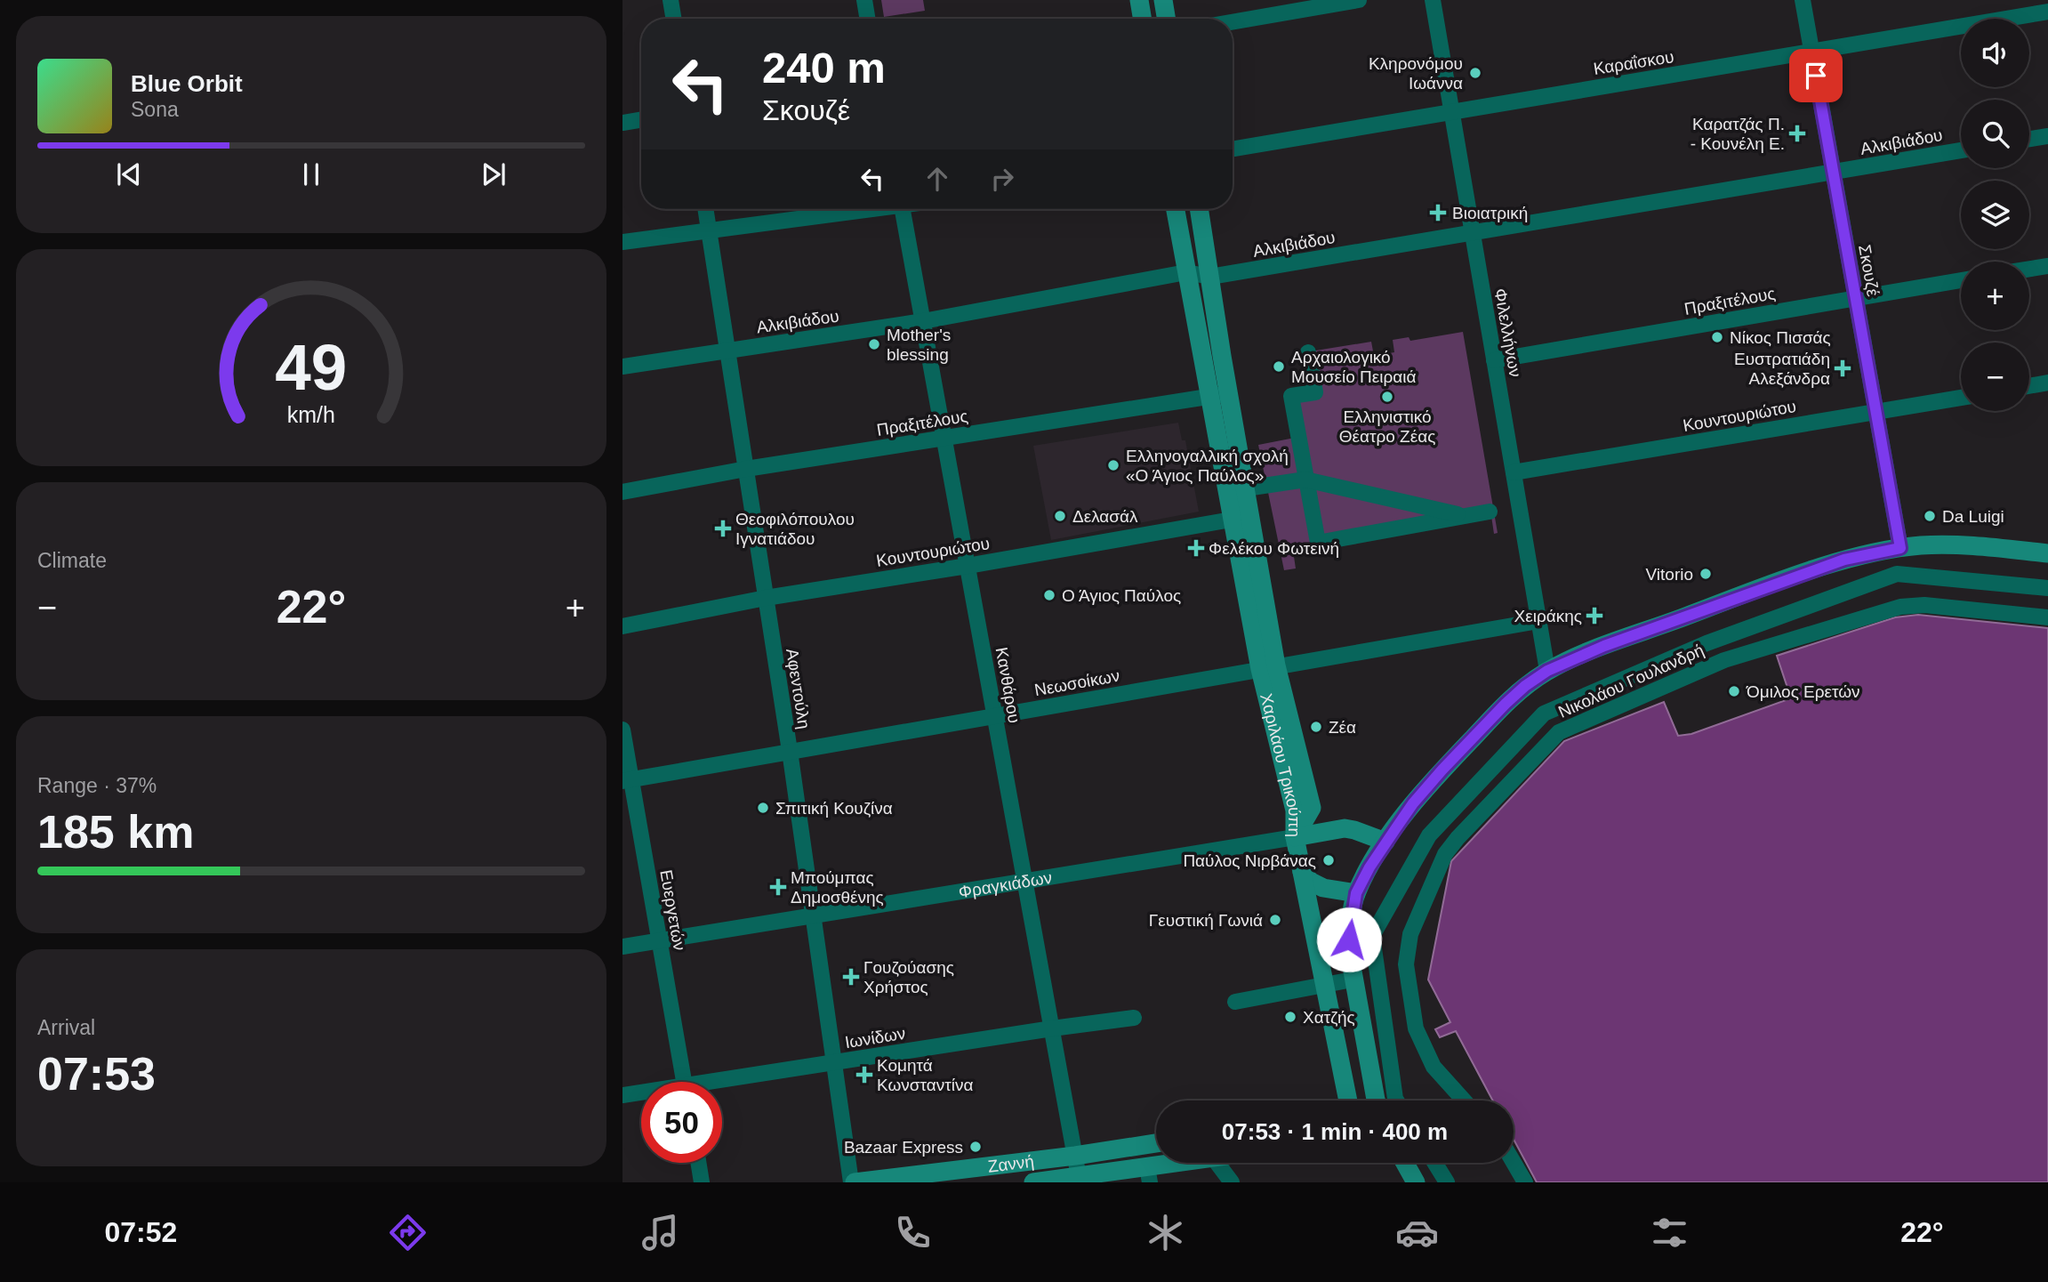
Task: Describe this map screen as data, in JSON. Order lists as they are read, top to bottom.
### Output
{
  "streets": {
    "street": [
      "Καραΐσκου",
      "Αλκιβιάδου",
      "Σκουζέ",
      "Πραξιτέλους",
      "Φιλελλήνων",
      "Κουντουριώτου",
      "Νικολάου Γουλανδρή",
      "Νεωσοίκων",
      "Κανθάρου",
      "Αφεντούλη",
      "Χαριλάου Τρικούπη",
      "Φραγκιάδων",
      "Ευεργετών",
      "Ιωνίδων",
      "Ζαννή"
    ]
  },
  "crossings": [
    ["Καραΐσκου", "Σκουζέ"],
    ["Καραΐσκου", "Φιλελλήνων"],
    ["Αλκιβιάδου", "Σκουζέ"],
    ["Αλκιβιάδου", "Φιλελλήνων"],
    ["Αλκιβιάδου", "Κανθάρου"],
    ["Αλκιβιάδου", "Αφεντούλη"],
    ["Αλκιβιάδου", "Χαριλάου Τρικούπη"],
    ["Σκουζέ", "Πραξιτέλους"],
    ["Σκουζέ", "Κουντουριώτου"],
    ["Πραξιτέλους", "Φιλελλήνων"],
    ["Πραξιτέλους", "Κανθάρου"],
    ["Πραξιτέλους", "Αφεντούλη"],
    ["Πραξιτέλους", "Χαριλάου Τρικούπη"],
    ["Φιλελλήνων", "Κουντουριώτου"],
    ["Φιλελλήνων", "Νεωσοίκων"],
    ["Κουντουριώτου", "Κανθάρου"],
    ["Κουντουριώτου", "Αφεντούλη"],
    ["Κουντουριώτου", "Χαριλάου Τρικούπη"],
    ["Νεωσοίκων", "Κανθάρου"],
    ["Νεωσοίκων", "Αφεντούλη"],
    ["Νεωσοίκων", "Χαριλάου Τρικούπη"],
    ["Νεωσοίκων", "Ευεργετών"],
    ["Κανθάρου", "Φραγκιάδων"],
    ["Κανθάρου", "Ιωνίδων"],
    ["Κανθάρου", "Ζαννή"],
    ["Αφεντούλη", "Φραγκιάδων"],
    ["Αφεντούλη", "Ιωνίδων"],
    ["Αφεντούλη", "Ζαννή"],
    ["Χαριλάου Τρικούπη", "Φραγκιάδων"],
    ["Φραγκιάδων", "Ευεργετών"]
  ],
  "places": {
    "other": [
      "Κληρονόμου Ιωάννα",
      "Νίκος Πισσάς",
      "Mother's blessing",
      "Αρχαιολογικό Μουσείο Πειραιά",
      "Ελληνιστικό Θέατρο Ζέας",
      "Ελληνογαλλική σχολή «Ο Άγιος Παύλος»",
      "Δελασάλ",
      "Da Luigi",
      "Vitorio",
      "Ο Άγιος Παύλος",
      "Όμιλος Ερετών",
      "Ζέα",
      "Σπιτική Κουζίνα",
      "Παύλος Νιρβάνας",
      "Γευστική Γωνιά",
      "Χατζής",
      "Bazaar Express"
    ],
    "health": [
      "Καρατζάς Π. - Κουνέλη Ε.",
      "Βιοιατρική",
      "Ευστρατιάδη Αλεξάνδρα",
      "Θεοφιλόπουλου Ιγνατιάδου",
      "Φελέκου Φωτεινή",
      "Χειράκης",
      "Μπούμπας Δημοσθένης",
      "Γουζούασης Χρήστος",
      "Κομητά Κωνσταντίνα"
    ]
  },
  "page": {
    "map_buttons": ["+", "−"],
    "turn": ["240 m", "Σκουζέ"],
    "song": ["Blue Orbit", "Sona"],
    "tile": [
      "Climate",
      ["Range · 37%", "185 km"],
      ["Arrival", "07:53"]
    ],
    "heat": ["−", "22°", "+"],
    "limit": "50",
    "trip": "07:53 · 1 min · 400 m",
    "tabs": ["07:52", "22°"],
    "gauge": ["49", "km/h"]
  }
}
